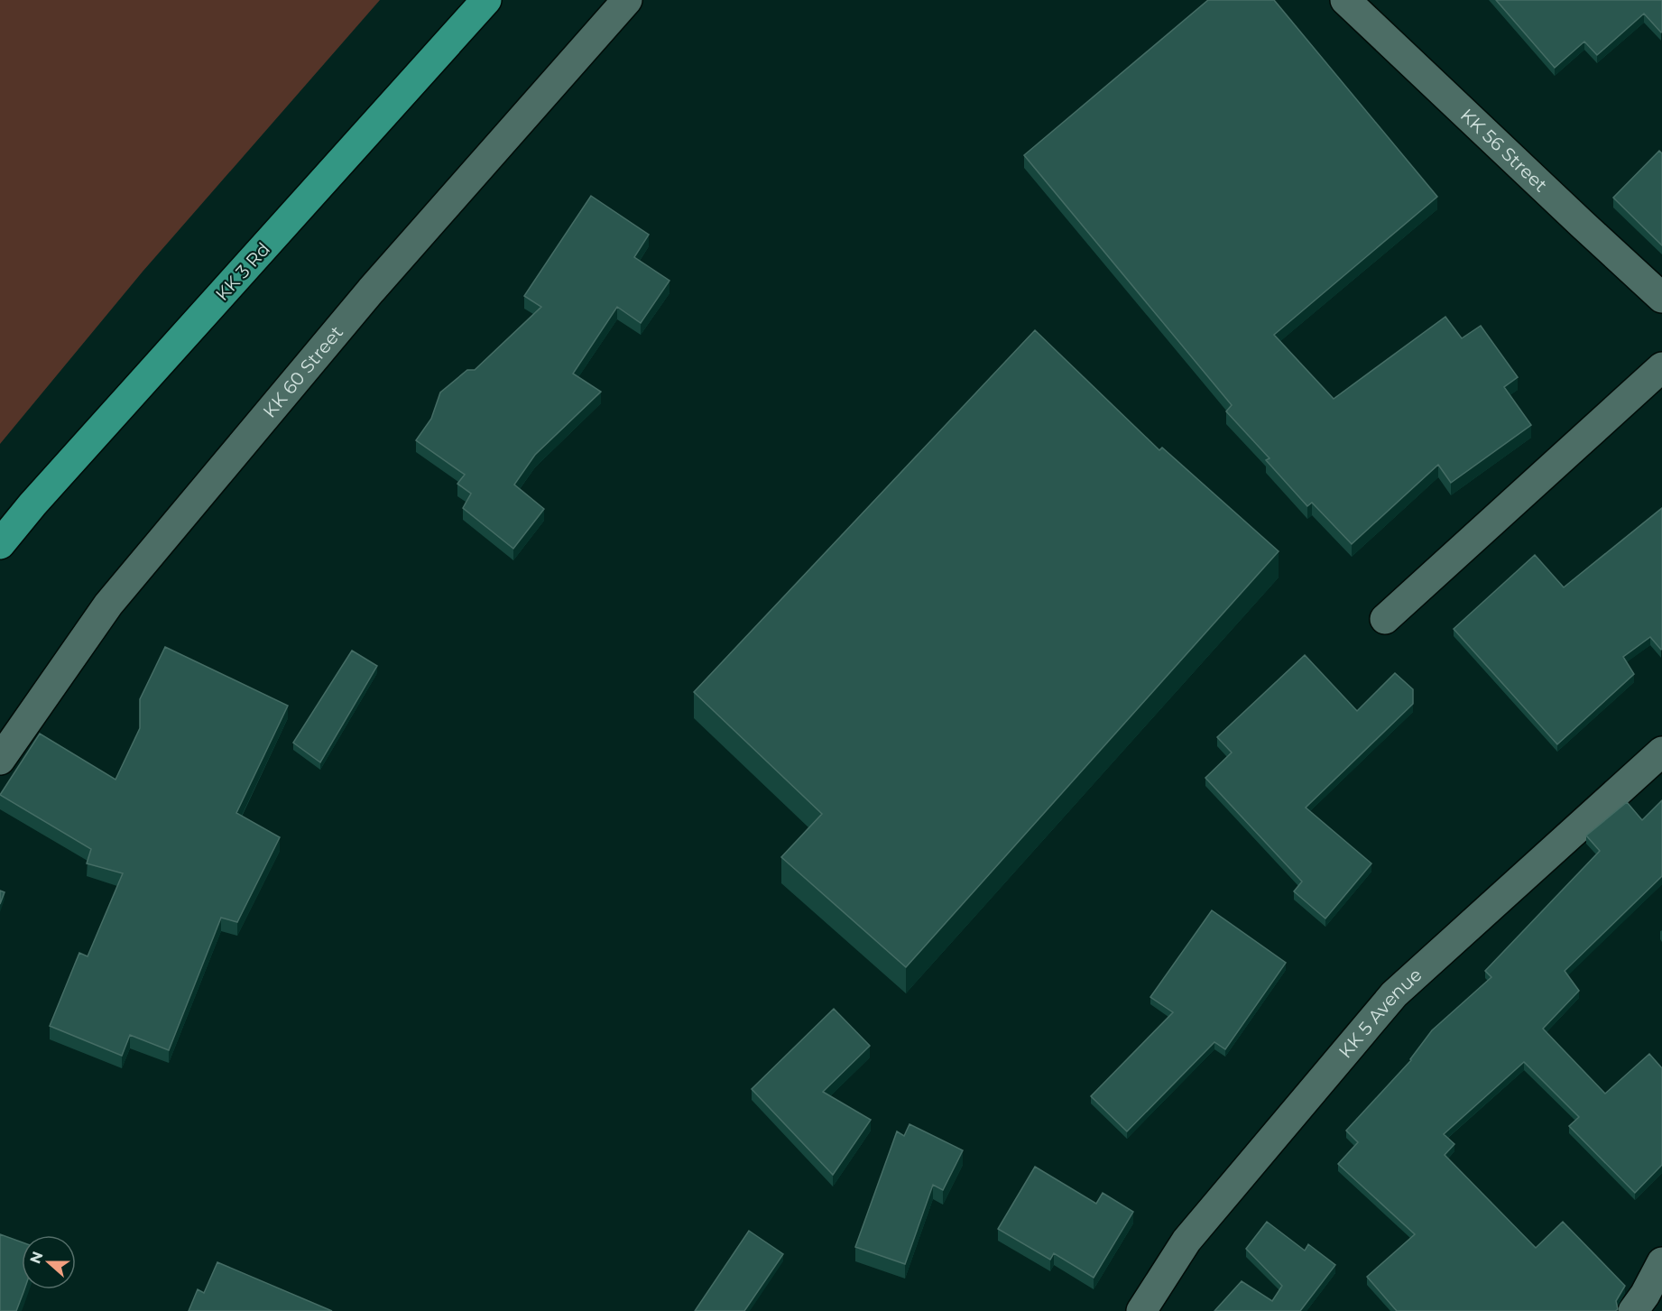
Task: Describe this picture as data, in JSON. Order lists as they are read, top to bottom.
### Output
{
  "streets": {
    "highway": ["KK 3 Rd"],
    "street": ["KK 56 Street", "KK 60 Street", "KK 5 Avenue"]
  },
  "north": "left"
}
